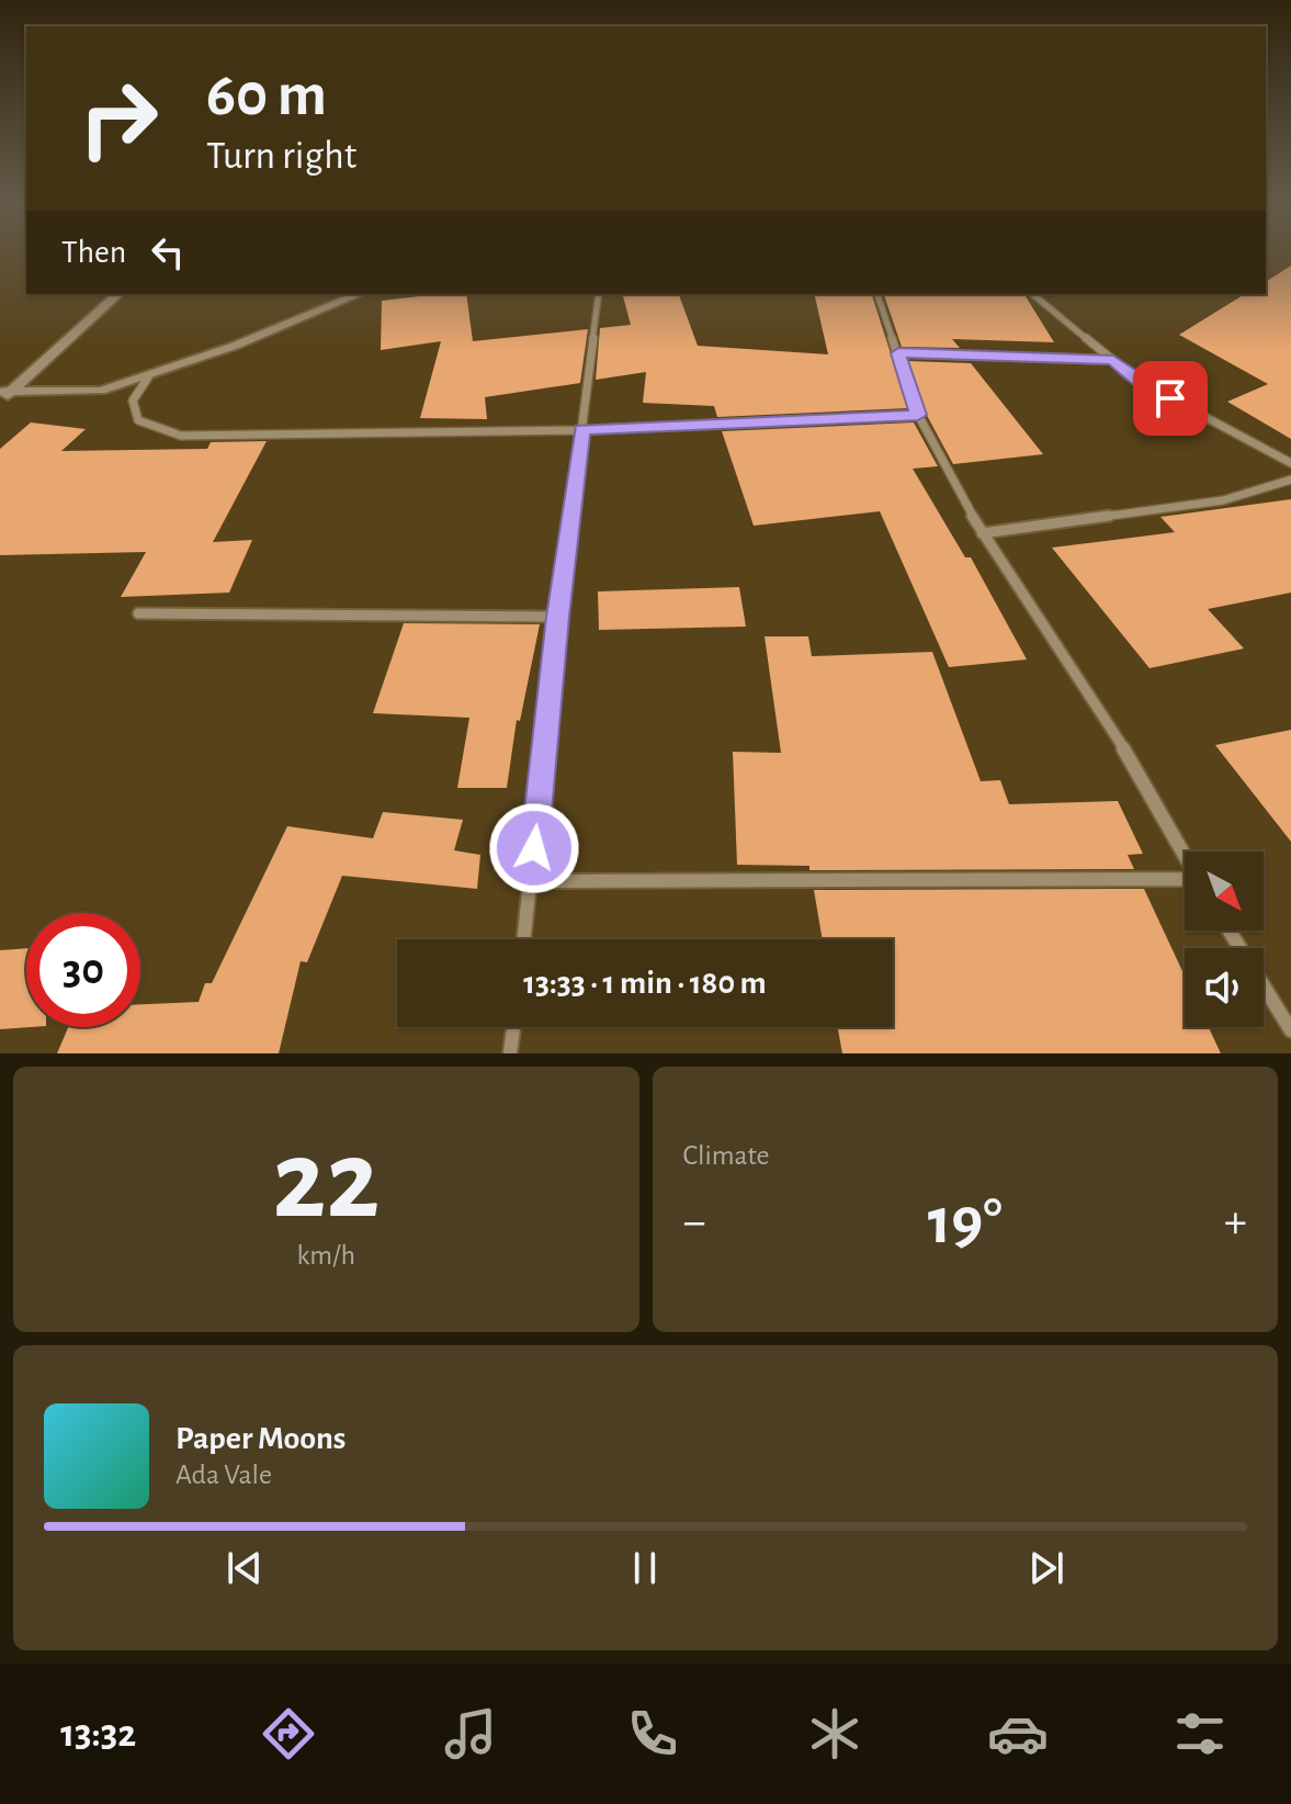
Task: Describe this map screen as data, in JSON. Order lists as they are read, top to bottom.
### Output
{
  "north": "bottom right",
  "page": {
    "turn": ["60 m", "Turn right"],
    "then": "Then",
    "limit": "30",
    "trip": "13:33 · 1 min · 180 m",
    "tile": [
      ["22", "km/h"],
      "Climate"
    ],
    "heat": ["−", "19°", "+"],
    "song": ["Paper Moons", "Ada Vale"],
    "tabs": "13:32"
  }
}
